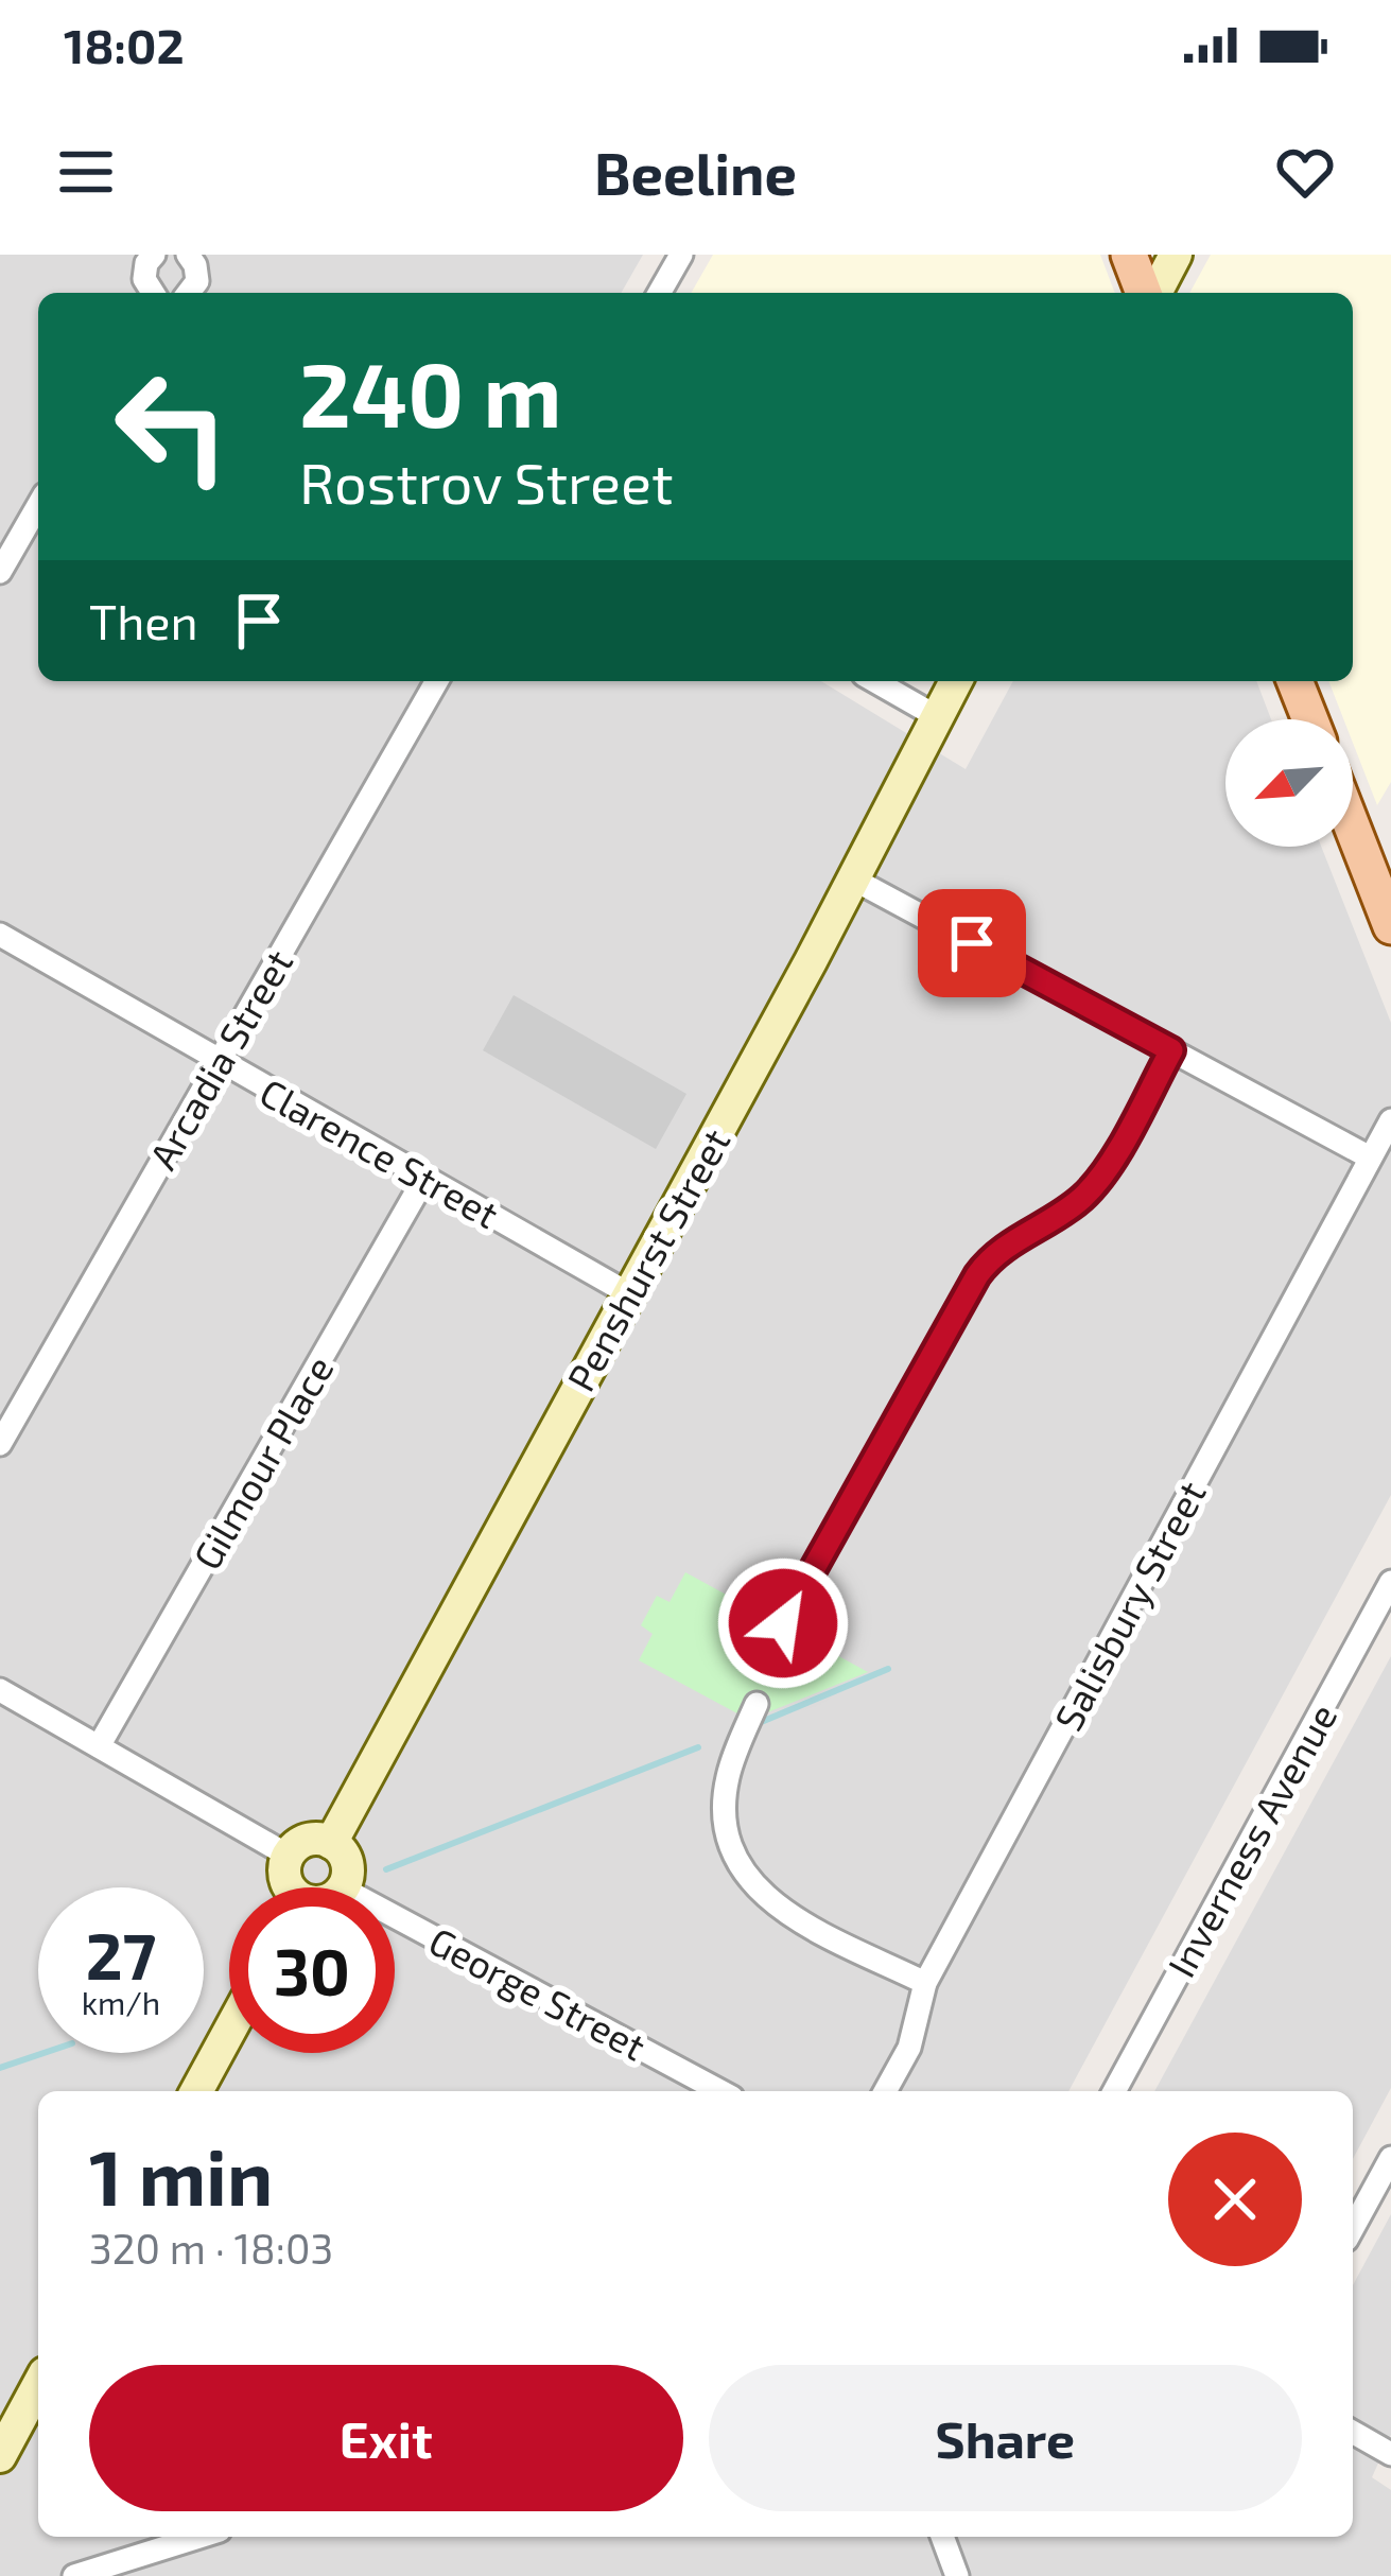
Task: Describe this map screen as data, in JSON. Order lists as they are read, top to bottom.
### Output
{
  "streets": {
    "main road": ["Penshurst Street"],
    "street": [
      "Arcadia Street",
      "Clarence Street",
      "Gilmour Place",
      "Salisbury Street",
      "Inverness Avenue",
      "George Street"
    ]
  },
  "crossings": [
    ["Arcadia Street", "Clarence Street"],
    ["Clarence Street", "Penshurst Street"],
    ["Clarence Street", "Gilmour Place"]
  ],
  "north": "bottom left",
  "page": {
    "status": "18:02",
    "header": "Beeline",
    "turn": ["240 m", "Rostrov Street"],
    "then": "Then",
    "speed": "27 km/h",
    "limit": "30",
    "heading": ["1 min", "320 m · 18:03"],
    "buttons": ["Exit", "Share"]
  }
}
